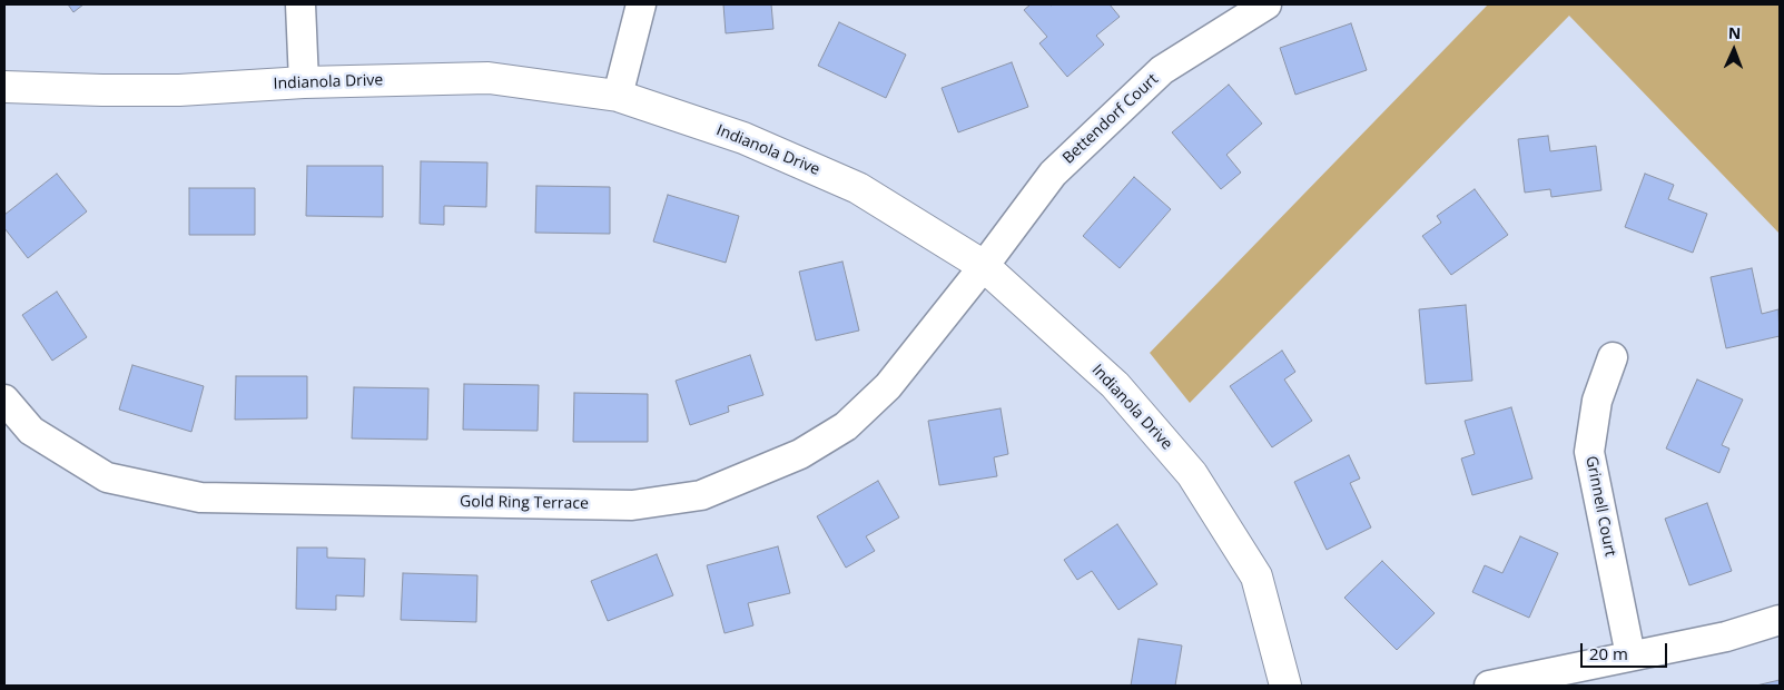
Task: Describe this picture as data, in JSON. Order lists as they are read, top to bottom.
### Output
{
  "streets": {
    "street": [
      "Indianola Drive",
      "Bettendorf Court",
      "Gold Ring Terrace",
      "Grinnell Court"
    ]
  },
  "crossings": [
    ["Indianola Drive", "Bettendorf Court"],
    ["Indianola Drive", "Gold Ring Terrace"],
    ["Bettendorf Court", "Gold Ring Terrace"]
  ],
  "scale_bar": "20 m",
  "north": "top"
}
